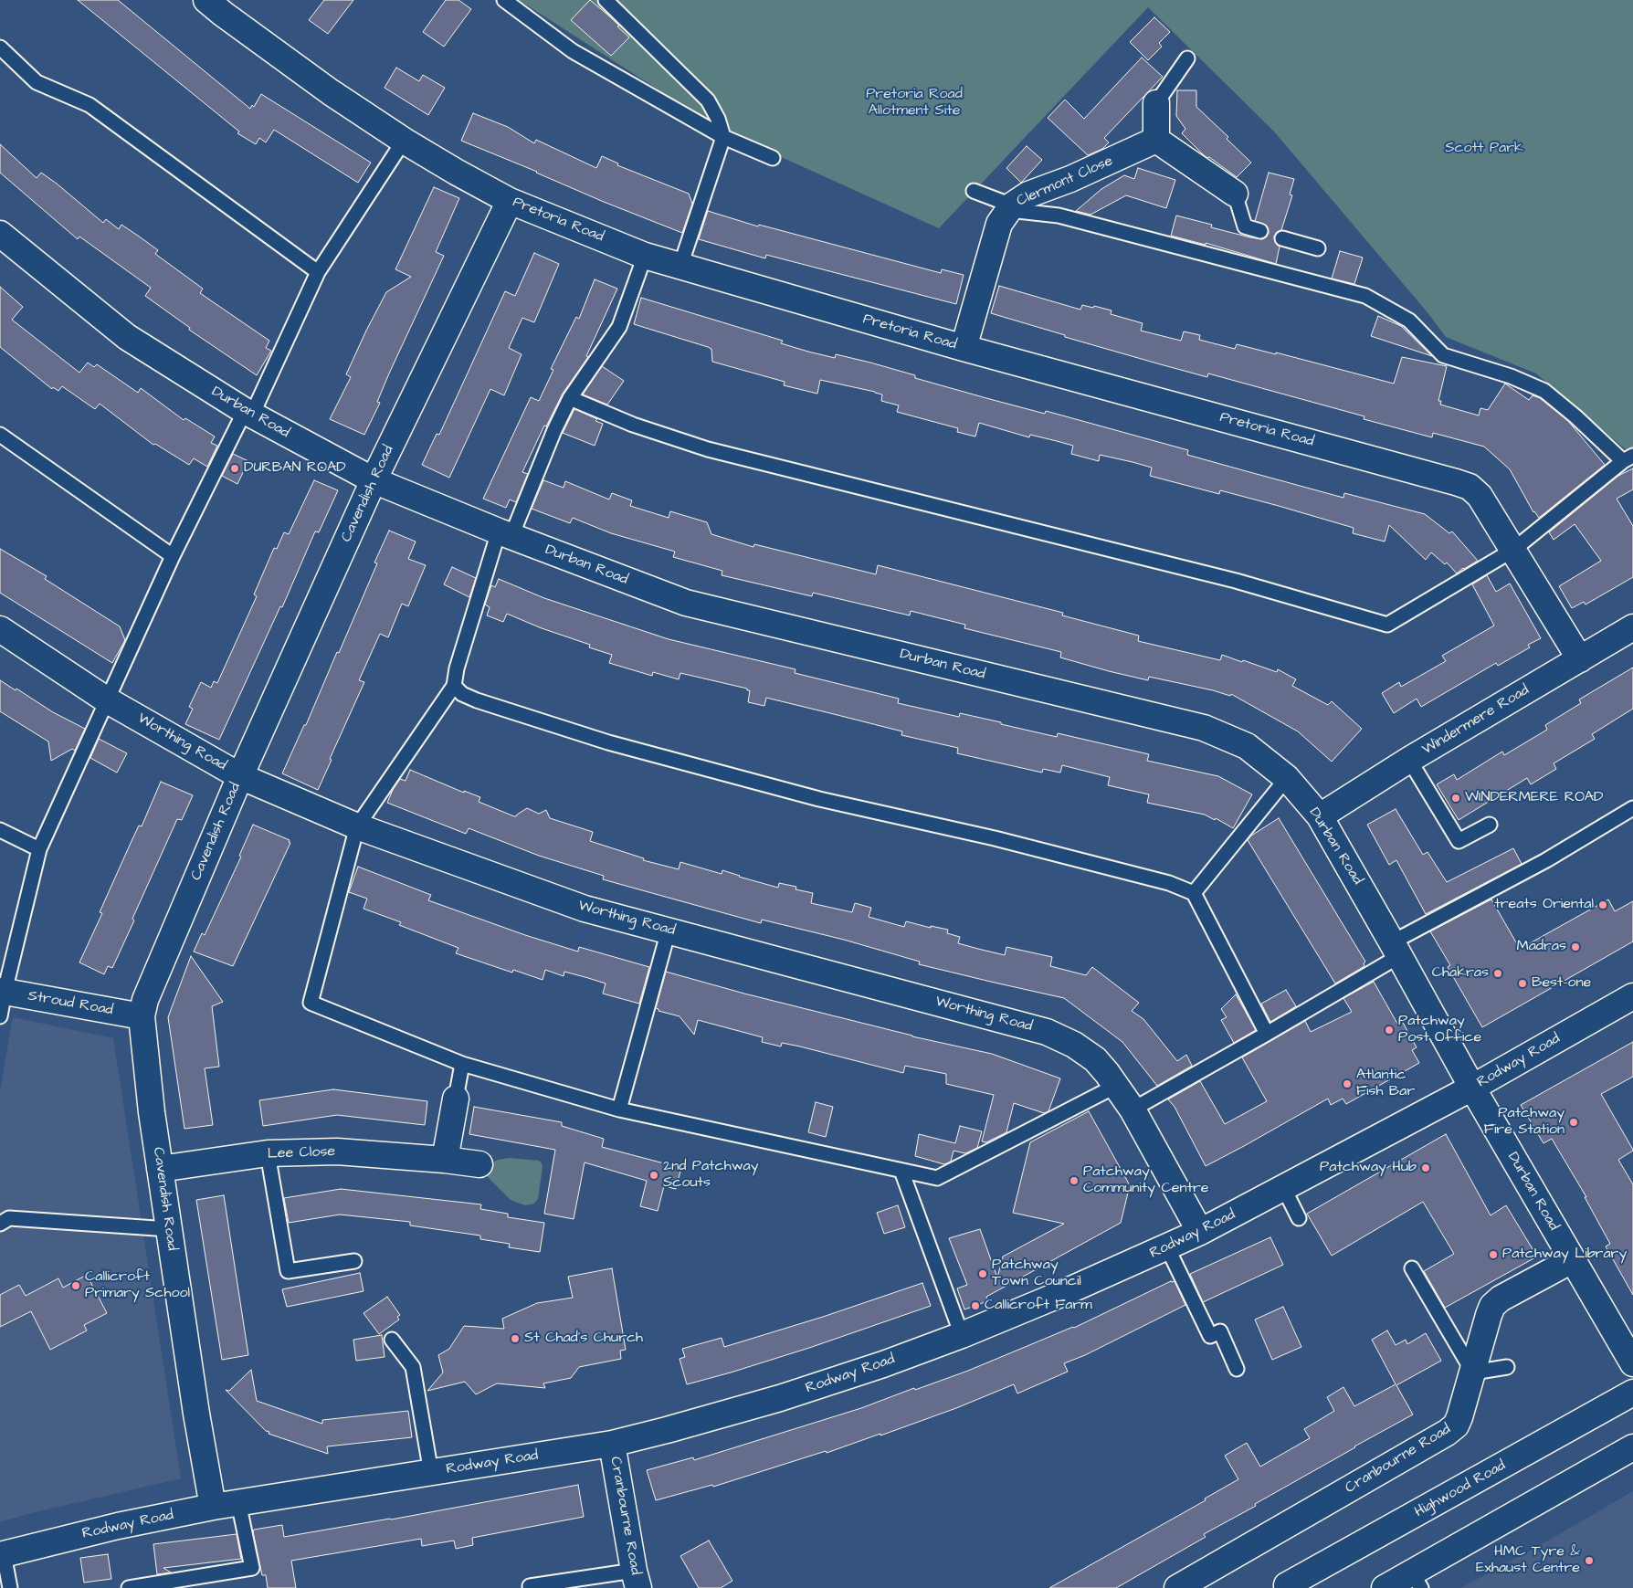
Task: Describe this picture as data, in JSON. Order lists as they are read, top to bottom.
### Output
{
  "streets": {
    "street": [
      "Clermont Close",
      "Pretoria Road",
      "Durban Road",
      "Cavendish Road",
      "Windermere Road",
      "Worthing Road",
      "Stroud Road",
      "Rodway Road",
      "Lee Close",
      "Cranbourne Road",
      "Highwood Road"
    ]
  },
  "crossings": [
    ["Clermont Close", "Pretoria Road"],
    ["Pretoria Road", "Cavendish Road"],
    ["Pretoria Road", "Windermere Road"],
    ["Durban Road", "Cavendish Road"],
    ["Durban Road", "Windermere Road"],
    ["Durban Road", "Rodway Road"],
    ["Durban Road", "Cranbourne Road"],
    ["Cavendish Road", "Worthing Road"],
    ["Cavendish Road", "Stroud Road"],
    ["Cavendish Road", "Rodway Road"],
    ["Cavendish Road", "Lee Close"],
    ["Worthing Road", "Rodway Road"],
    ["Rodway Road", "Cranbourne Road"]
  ],
  "parks": ["Pretoria Road Allotment Site", "Scott Park"],
  "places": [
    "DURBAN ROAD",
    "WINDERMERE ROAD",
    "treats Oriental",
    "Madras",
    "Chakras",
    "Best-one",
    "Patchway Post Office",
    "Atlantic Fish Bar",
    "Patchway Fire Station",
    "Patchway Hub",
    "2nd Patchway Scouts",
    "Patchway Community Centre",
    "Patchway Library",
    "Patchway Town Council",
    "Callicroft Primary School",
    "Callicroft Farm",
    "St Chad's Church",
    "HMC Tyre & Exhaust Centre"
  ]
}
